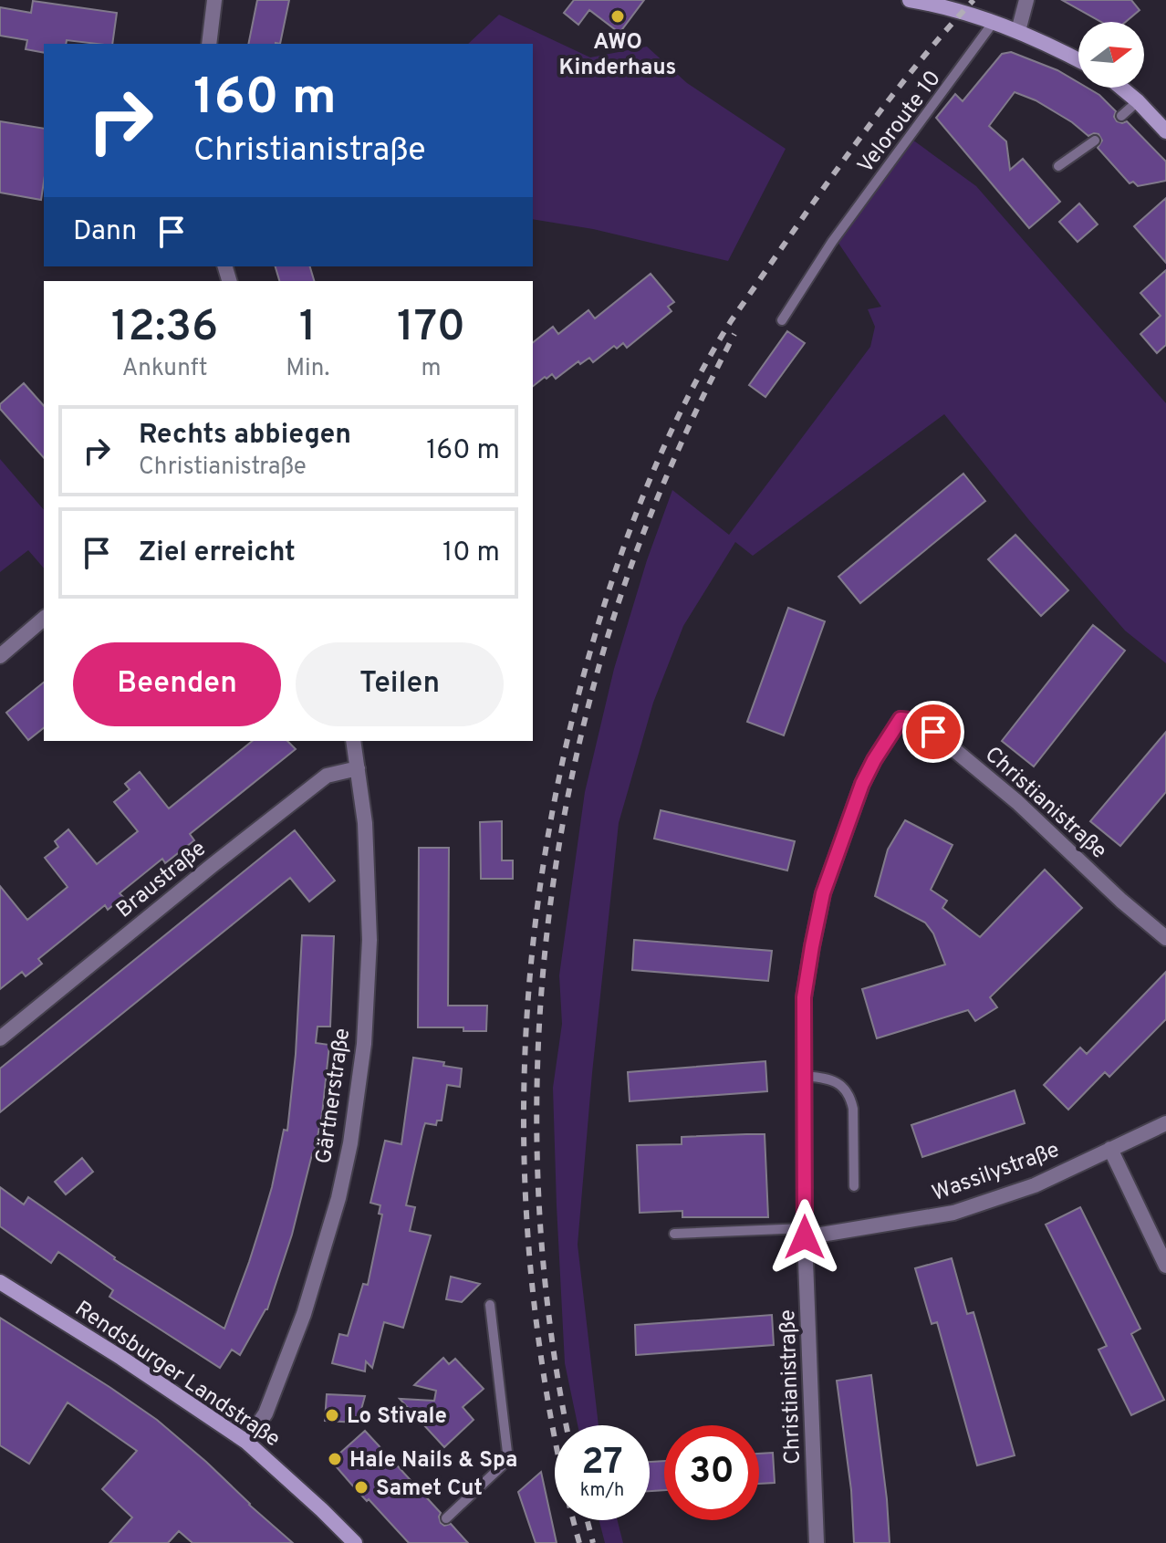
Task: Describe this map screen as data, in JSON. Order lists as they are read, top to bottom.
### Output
{
  "streets": {
    "street": [
      "Christianistraße",
      "Braustraße",
      "Gärtnerstraße",
      "Wassilystraße",
      "Rendsburger Landstraße"
    ],
    "lane": ["Veloroute 10"]
  },
  "crossings": [
    ["Christianistraße", "Wassilystraße"],
    ["Braustraße", "Gärtnerstraße"],
    ["Gärtnerstraße", "Rendsburger Landstraße"]
  ],
  "places": [
    "AWO Kinderhaus",
    "Lo Stivale",
    "Hale Nails & Spa",
    "Samet Cut"
  ],
  "north": "right",
  "page": {
    "turn": ["160 m", "Christianistraße"],
    "then": "Dann",
    "eta": [
      "12:36",
      "Ankunft",
      "1",
      "Min.",
      "170",
      "m"
    ],
    "list": [
      {
        "name": "Rechts abbiegen",
        "note": "Christianistraße",
        "value": "160 m"
      },
      {
        "name": "Ziel erreicht",
        "value": "10 m"
      }
    ],
    "buttons": ["Beenden", "Teilen"],
    "speed": "27 km/h",
    "limit": "30"
  }
}
